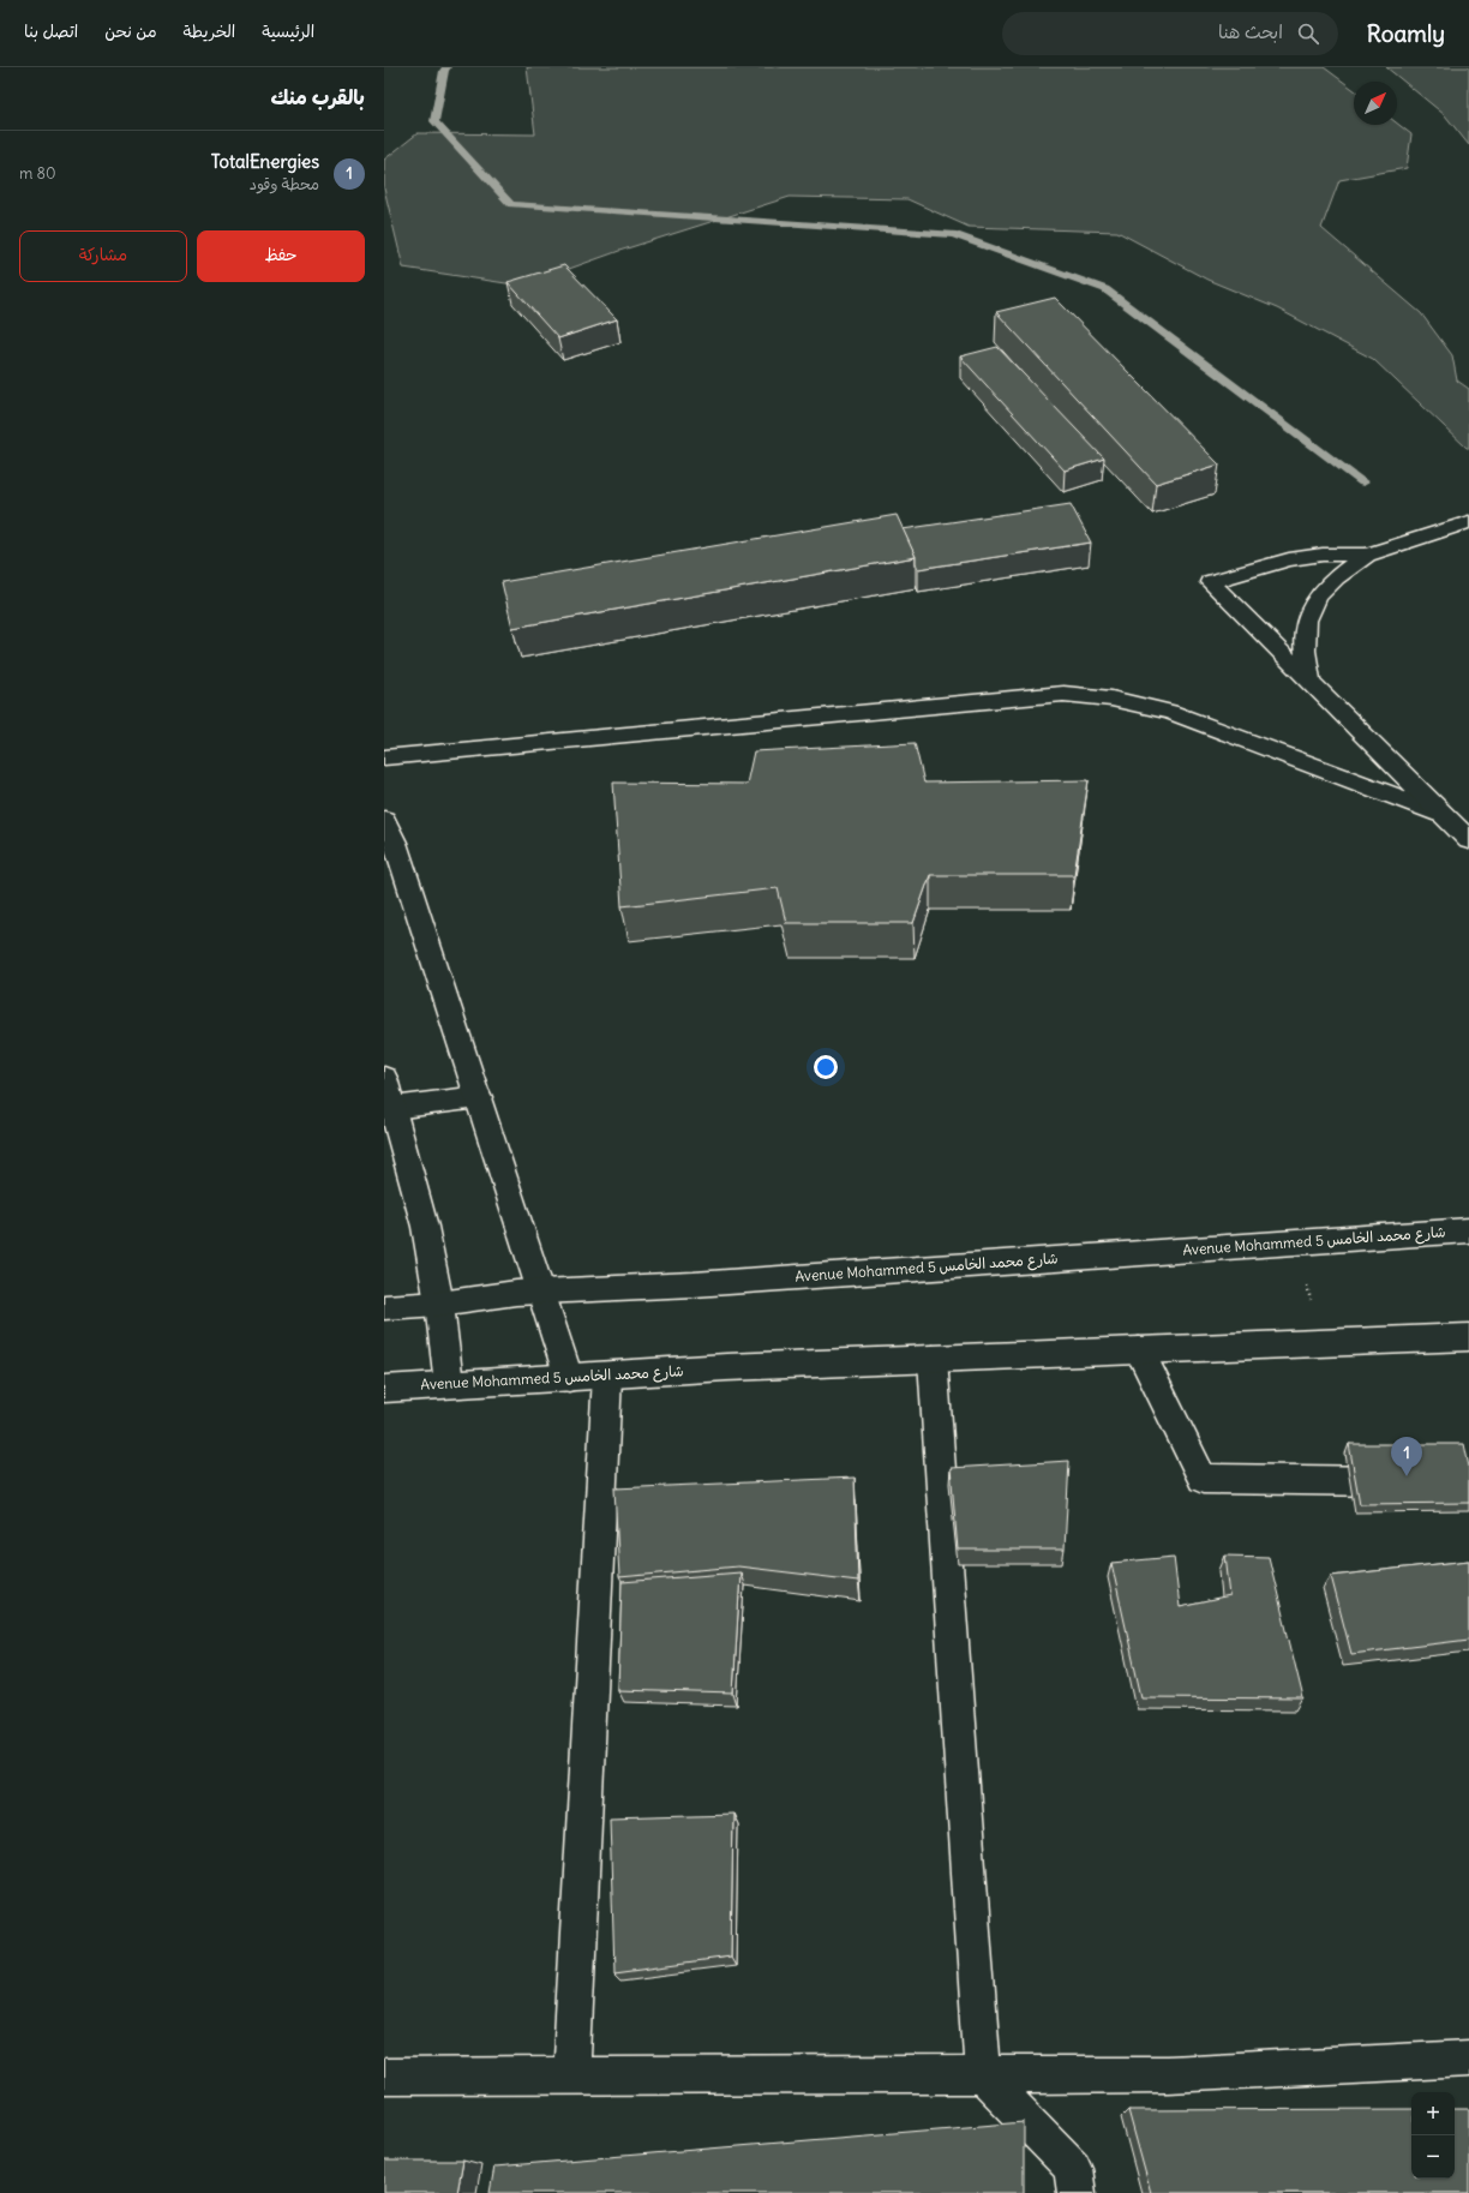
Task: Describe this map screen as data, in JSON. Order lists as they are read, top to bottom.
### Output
{
  "streets": {
    "street": ["Avenue Mohammed 5 شارع محمد الخامس"]
  },
  "north": "top right",
  "page": {
    "header": "Roamly",
    "search": "ابحث هنا",
    "nav": [
      "الرئيسية",
      "الخريطة",
      "من نحن",
      "اتصل بنا"
    ],
    "heading": "بالقرب منك",
    "list": [
      {
        "mark": "1",
        "name": "TotalEnergies",
        "note": "محطة وقود",
        "value": "80 m"
      }
    ],
    "buttons": ["حفظ", "مشاركة"],
    "pins": "1",
    "map_buttons": ["+", "−"]
  }
}
